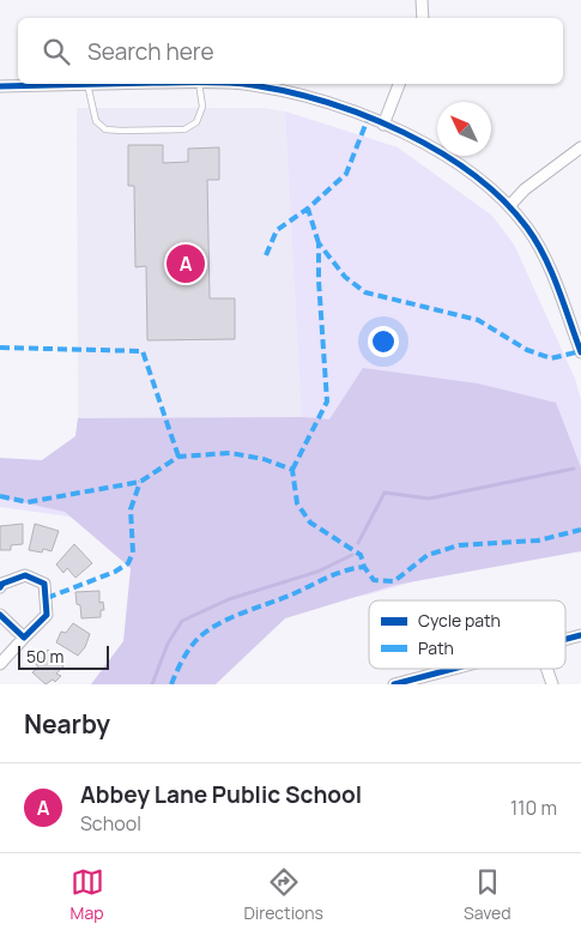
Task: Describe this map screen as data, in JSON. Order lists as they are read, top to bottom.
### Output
{
  "legend": ["Cycle path", "Path"],
  "scale_bar": "50 m",
  "north": "top left",
  "page": {
    "search": "Search here",
    "pins": "A",
    "scale": "50 m",
    "heading": "Nearby",
    "list": [
      {
        "mark": "A",
        "name": "Abbey Lane Public School",
        "note": "School",
        "value": "110 m"
      }
    ],
    "nav": ["Map", "Directions", "Saved"]
  }
}
